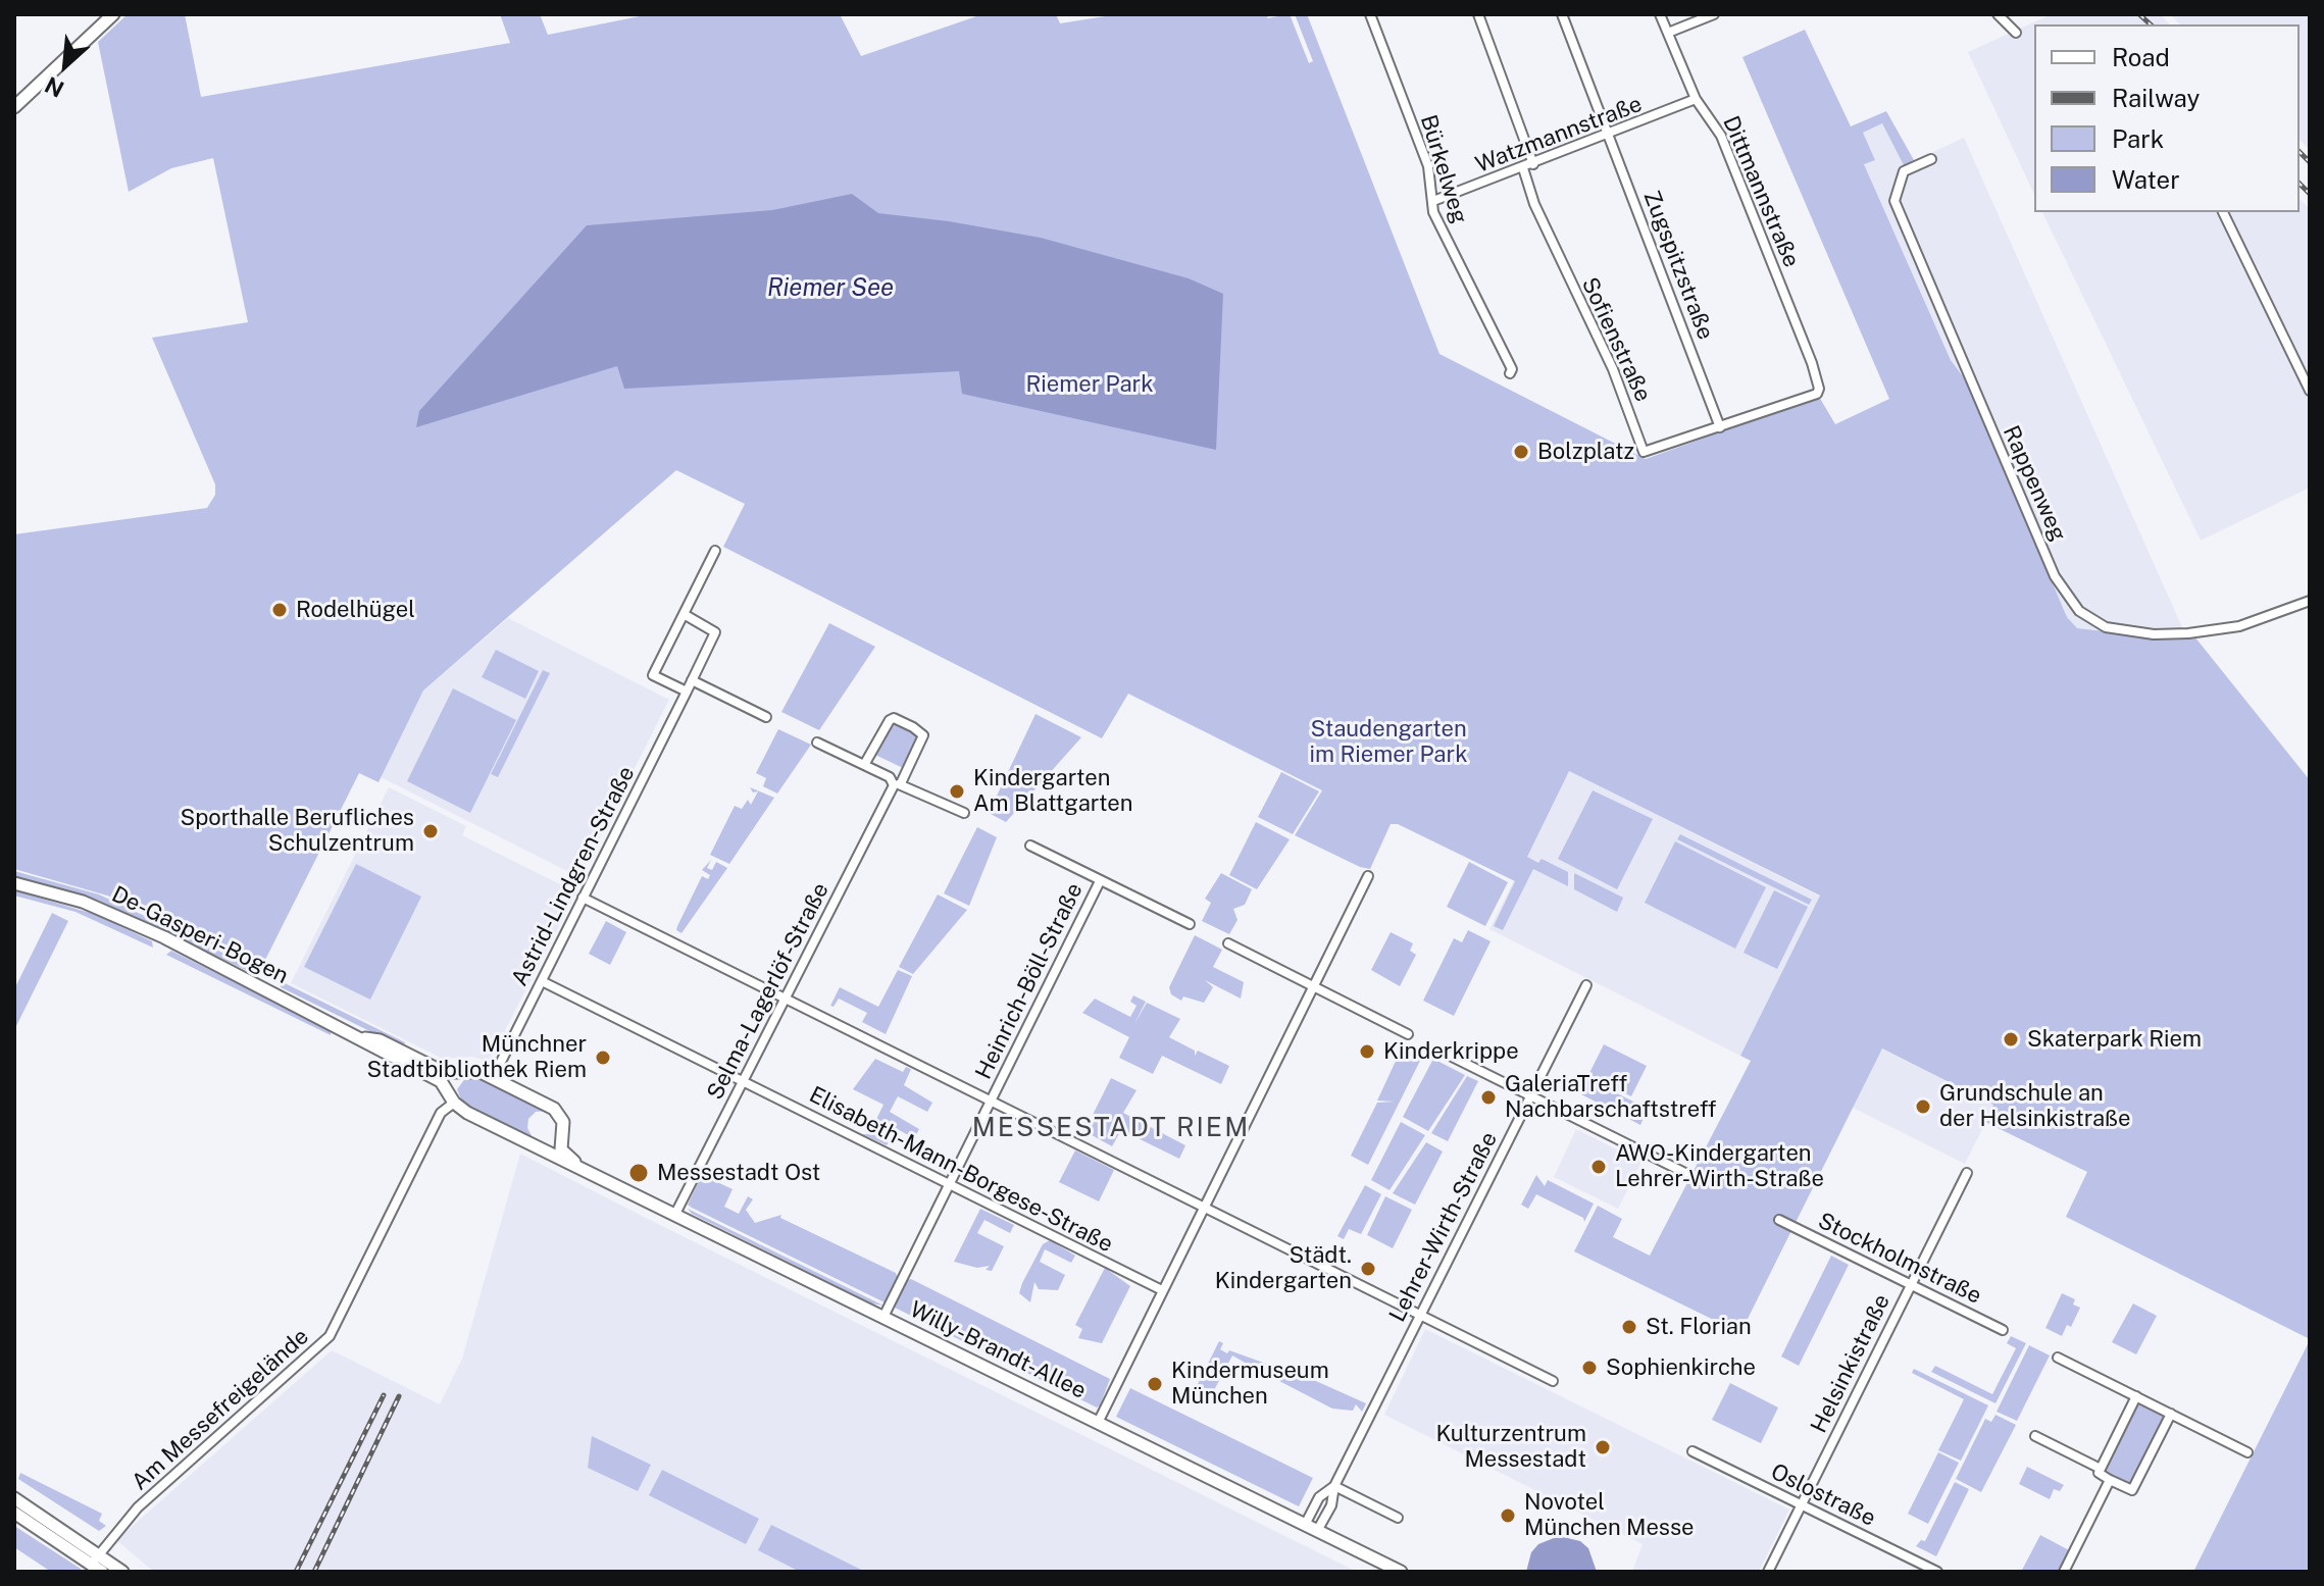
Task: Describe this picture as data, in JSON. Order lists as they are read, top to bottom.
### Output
{
  "streets": {
    "main road": ["De-Gasperi-Bogen", "Willy-Brandt-Allee"],
    "street": [
      "Watzmannstraße",
      "Bürkelweg",
      "Dittmannstraße",
      "Zugspitzstraße",
      "Sofienstraße",
      "Rappenweg",
      "Astrid-Lindgren-Straße",
      "Heinrich-Böll-Straße",
      "Selma-Lagerlöf-Straße",
      "Elisabeth-Mann-Borgese-Straße",
      "Lehrer-Wirth-Straße",
      "Stockholmstraße",
      "Helsinkistraße",
      "Am Messefreigelände",
      "Oslostraße"
    ]
  },
  "crossings": [
    ["Watzmannstraße", "Bürkelweg"],
    ["Watzmannstraße", "Dittmannstraße"],
    ["Watzmannstraße", "Zugspitzstraße"],
    ["Watzmannstraße", "Sofienstraße"],
    ["Dittmannstraße", "Zugspitzstraße"],
    ["Dittmannstraße", "Sofienstraße"],
    ["Zugspitzstraße", "Sofienstraße"],
    ["Astrid-Lindgren-Straße", "Elisabeth-Mann-Borgese-Straße"],
    ["Astrid-Lindgren-Straße", "Willy-Brandt-Allee"],
    ["De-Gasperi-Bogen", "Willy-Brandt-Allee"],
    ["De-Gasperi-Bogen", "Am Messefreigelände"],
    ["Heinrich-Böll-Straße", "Elisabeth-Mann-Borgese-Straße"],
    ["Heinrich-Böll-Straße", "Willy-Brandt-Allee"],
    ["Selma-Lagerlöf-Straße", "Elisabeth-Mann-Borgese-Straße"],
    ["Selma-Lagerlöf-Straße", "Willy-Brandt-Allee"],
    ["Lehrer-Wirth-Straße", "Willy-Brandt-Allee"],
    ["Stockholmstraße", "Helsinkistraße"],
    ["Willy-Brandt-Allee", "Am Messefreigelände"],
    ["Helsinkistraße", "Oslostraße"]
  ],
  "districts": ["MESSESTADT RIEM"],
  "water": ["Riemer See"],
  "parks": ["Riemer Park", "Staudengarten im Riemer Park"],
  "places": [
    "Bolzplatz",
    "Rodelhügel",
    "Kindergarten Am Blattgarten",
    "Sporthalle Berufliches Schulzentrum",
    "Skaterpark Riem",
    "Kinderkrippe",
    "Münchner Stadtbibliothek Riem",
    "GaleriaTreff Nachbarschaftstreff",
    "Grundschule an der Helsinkistraße",
    "AWO-Kindergarten Lehrer-Wirth-Straße",
    "Messestadt Ost",
    "Städt. Kindergarten",
    "St. Florian",
    "Sophienkirche",
    "Kindermuseum München",
    "Kulturzentrum Messestadt",
    "Novotel München Messe"
  ],
  "legend": [
    "Road",
    "Railway",
    "Park",
    "Water"
  ],
  "north": "bottom left"
}
